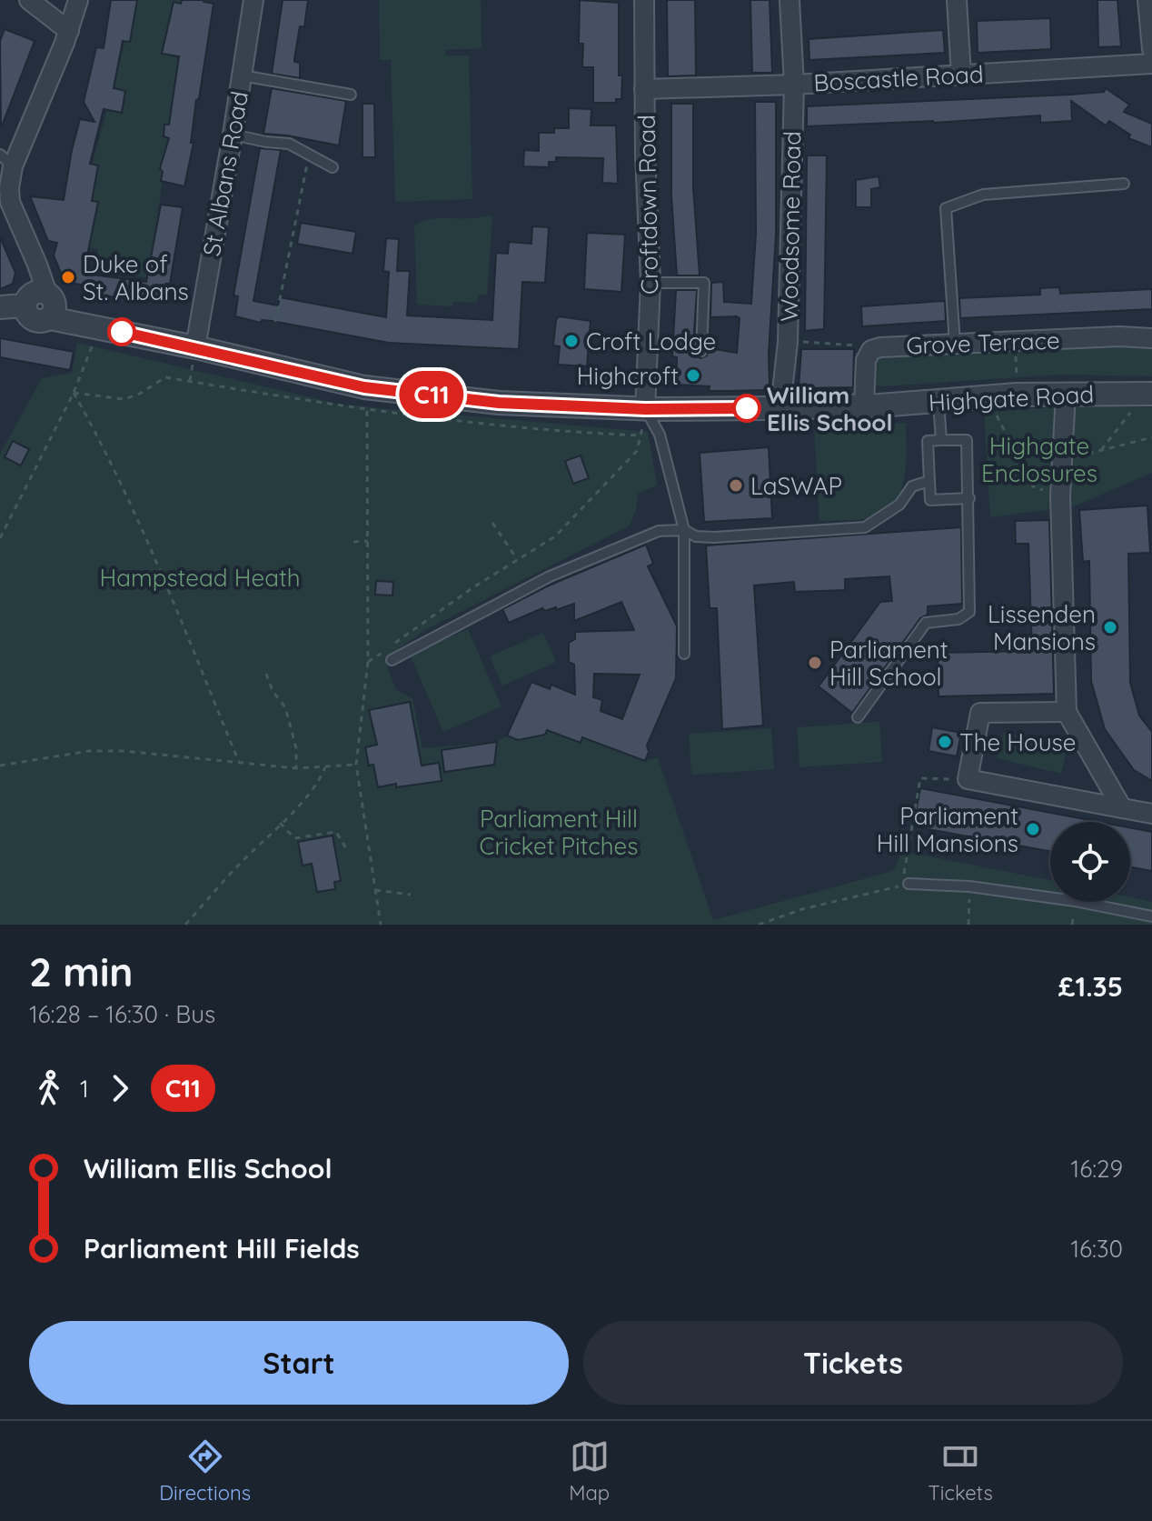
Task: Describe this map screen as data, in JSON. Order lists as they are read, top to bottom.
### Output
{
  "streets": {
    "street": [
      "Boscastle Road",
      "St Albans Road",
      "Croftdown Road",
      "Woodsome Road",
      "Grove Terrace",
      "Highgate Road"
    ]
  },
  "crossings": [
    ["Boscastle Road", "Croftdown Road"],
    ["Boscastle Road", "Woodsome Road"],
    ["St Albans Road", "Highgate Road"],
    ["Croftdown Road", "Highgate Road"],
    ["Woodsome Road", "Highgate Road"],
    ["Grove Terrace", "Highgate Road"]
  ],
  "parks": ["Highgate Enclosures", "Hampstead Heath", "Parliament Hill Cricket Pitches"],
  "places": [
    "Duke of St. Albans",
    "Croft Lodge",
    "Highcroft",
    "William Ellis School",
    "LaSWAP",
    "Lissenden Mansions",
    "Parliament Hill School",
    "The House",
    "Parliament Hill Mansions"
  ],
  "lines": ["bus line C11"],
  "page": {
    "on_map": "C11",
    "heading": ["2 min", "16:28 – 16:30 · Bus", "£1.35"],
    "legs": ["1", "C11"],
    "list": [
      {
        "name": "William Ellis School",
        "value": "16:29"
      },
      {
        "name": "Parliament Hill Fields",
        "value": "16:30"
      }
    ],
    "buttons": ["Start", "Tickets"],
    "tabs": ["Directions", "Map", "Tickets"]
  }
}
